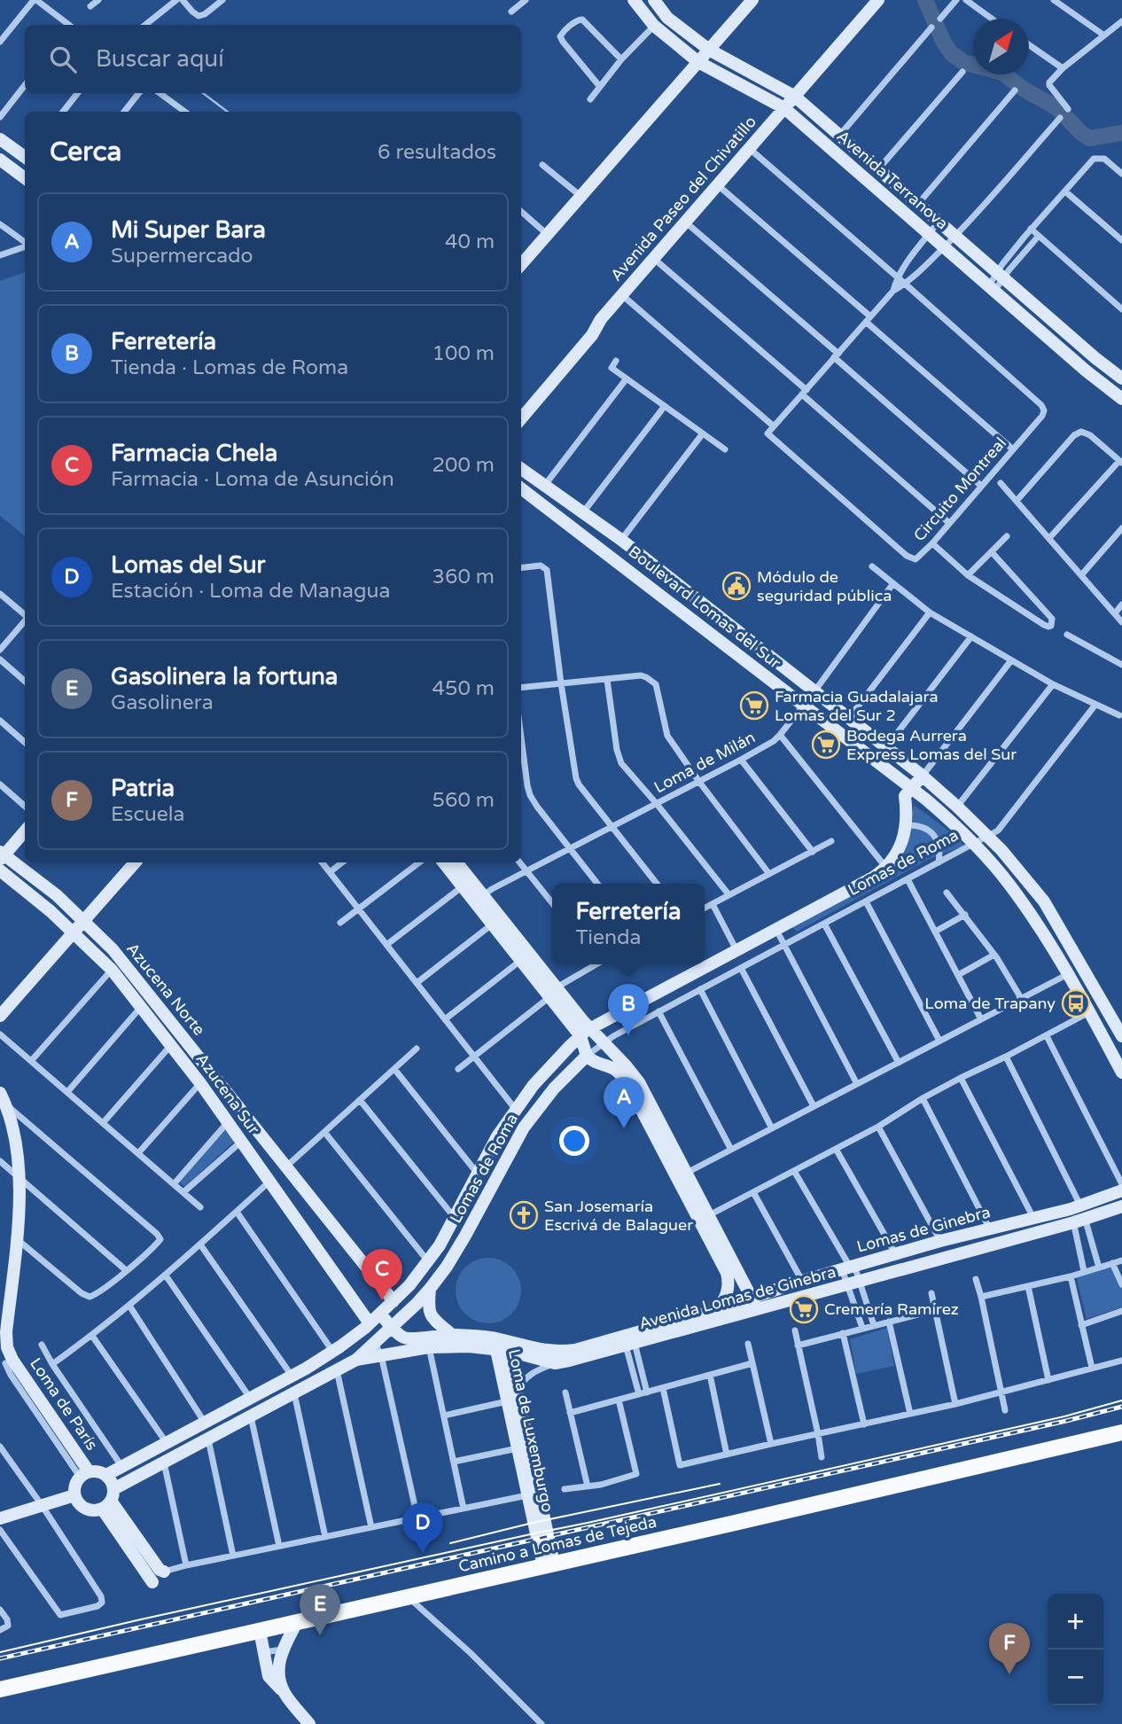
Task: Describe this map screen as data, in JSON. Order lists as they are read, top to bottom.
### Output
{
  "streets": {
    "main road": ["Camino a Lomas de Tejeda"],
    "street": [
      "Avenida Terranova",
      "Avenida Paseo del Chivatillo",
      "Circuito Montreal",
      "Boulevard Lomas del Sur",
      "Loma de Milán",
      "Lomas de Roma",
      "Azucena Norte",
      "Azucena Sur",
      "Lomas de Ginebra",
      "Avenida Lomas de Ginebra",
      "Loma de París",
      "Loma de Luxemburgo"
    ]
  },
  "crossings": [
    ["Avenida Terranova", "Avenida Paseo del Chivatillo"],
    ["Avenida Paseo del Chivatillo", "Circuito Montreal"],
    ["Boulevard Lomas del Sur", "Loma de Milán"],
    ["Boulevard Lomas del Sur", "Lomas de Roma"],
    ["Lomas de Roma", "Azucena Norte"],
    ["Lomas de Roma", "Azucena Sur"],
    ["Lomas de Roma", "Lomas de Ginebra"],
    ["Lomas de Roma", "Avenida Lomas de Ginebra"],
    ["Lomas de Roma", "Loma de París"],
    ["Lomas de Ginebra", "Avenida Lomas de Ginebra"],
    ["Lomas de Ginebra", "Loma de Luxemburgo"],
    ["Avenida Lomas de Ginebra", "Loma de Luxemburgo"],
    ["Loma de Luxemburgo", "Camino a Lomas de Tejeda"]
  ],
  "places": {
    "public building": ["Módulo de seguridad pública"],
    "supermarket": ["Farmacia Guadalajara Lomas del Sur 2", "Bodega Aurrera Express Lomas del Sur", "Cremería Ramírez"],
    "bus stop": ["Loma de Trapany"],
    "church": ["San Josemaría Escrivá de Balaguer"]
  },
  "north": "top right",
  "page": {
    "search": "Buscar aquí",
    "heading": ["Cerca", "6 resultados"],
    "list": [
      {
        "mark": "A",
        "name": "Mi Super Bara",
        "note": "Supermercado",
        "value": "40 m"
      },
      {
        "mark": "B",
        "name": "Ferretería",
        "note": "Tienda · Lomas de Roma",
        "value": "100 m"
      },
      {
        "mark": "C",
        "name": "Farmacia Chela",
        "note": "Farmacia · Loma de Asunción",
        "value": "200 m"
      },
      {
        "mark": "D",
        "name": "Lomas del Sur",
        "note": "Estación · Loma de Managua",
        "value": "360 m"
      },
      {
        "mark": "E",
        "name": "Gasolinera la fortuna",
        "note": "Gasolinera",
        "value": "450 m"
      },
      {
        "mark": "F",
        "name": "Patria",
        "note": "Escuela",
        "value": "560 m"
      }
    ],
    "popup": ["Ferretería", "Tienda"],
    "pins": [
      "B",
      "A",
      "C",
      "D",
      "E",
      "F"
    ],
    "map_buttons": ["+", "−"]
  }
}
